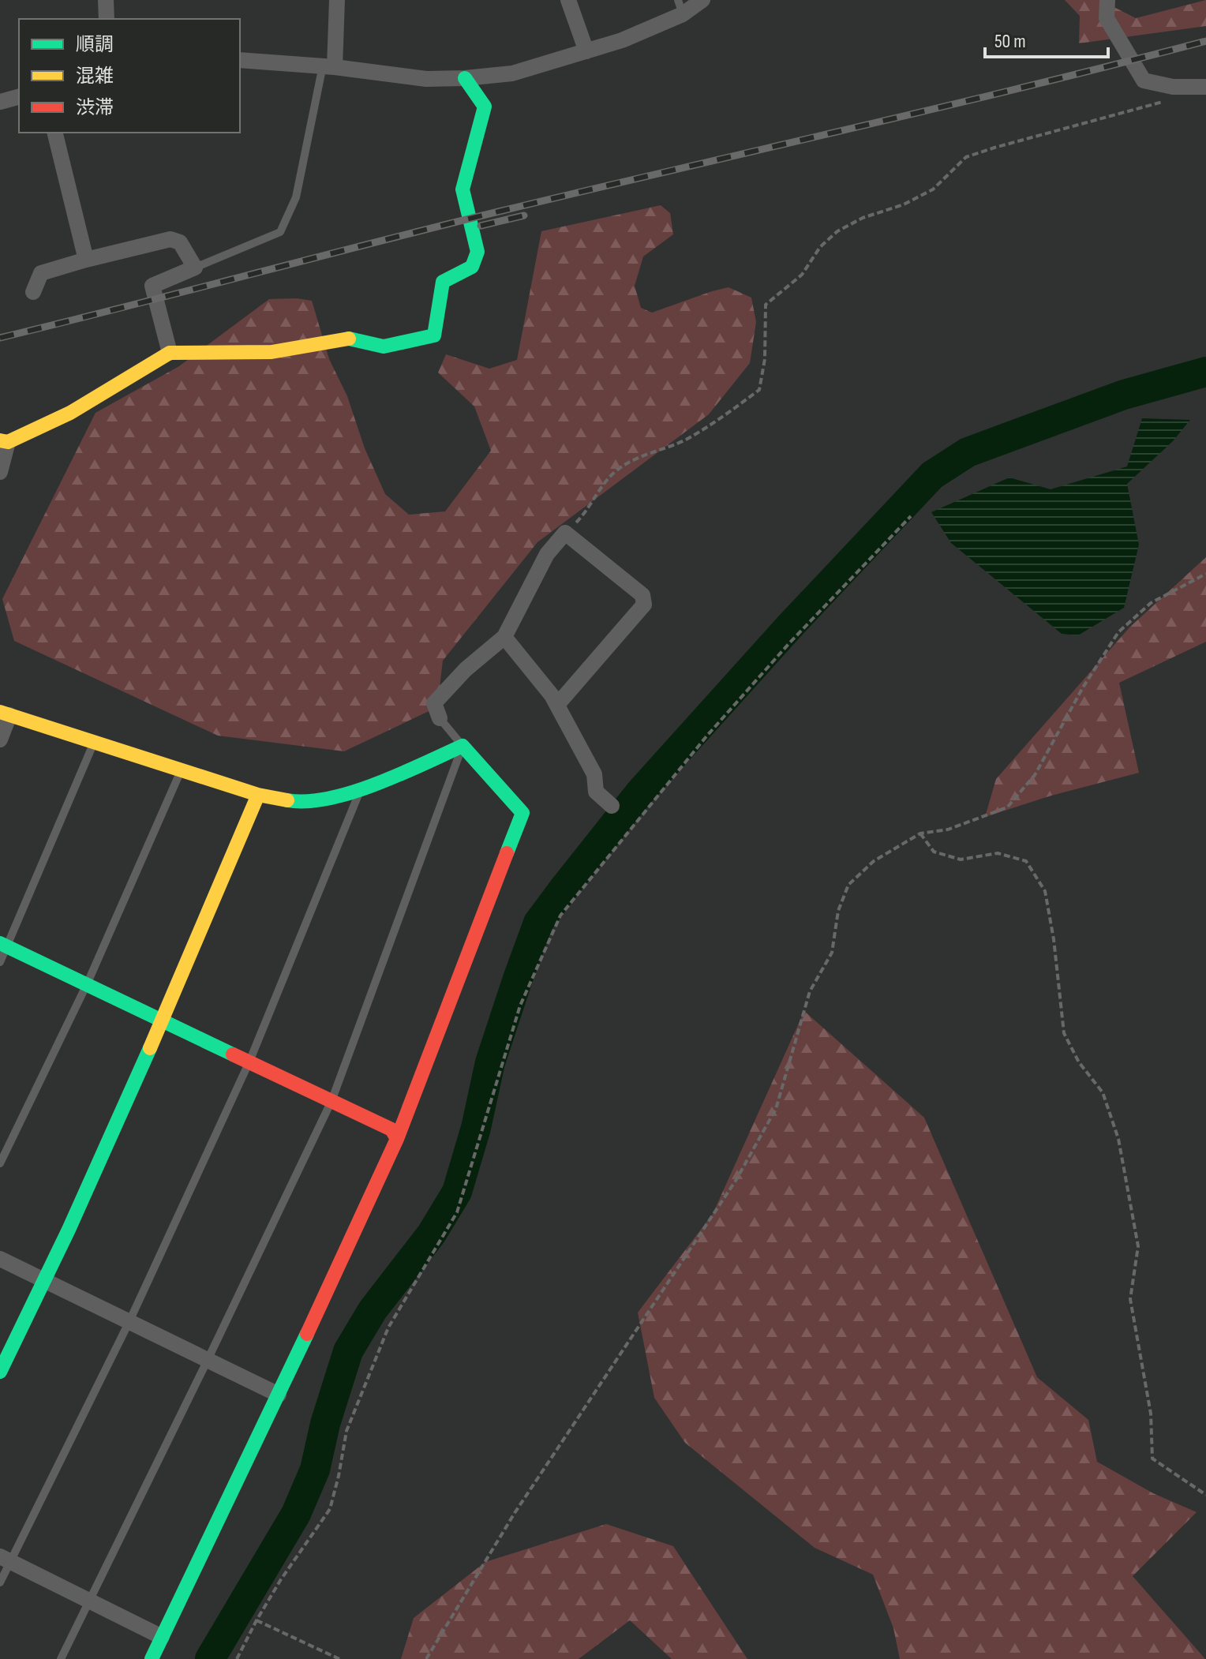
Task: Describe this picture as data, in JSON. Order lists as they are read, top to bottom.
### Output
{
  "legend": ["順調", "混雑", "渋滞"],
  "scale_bar": "50 m"
}
